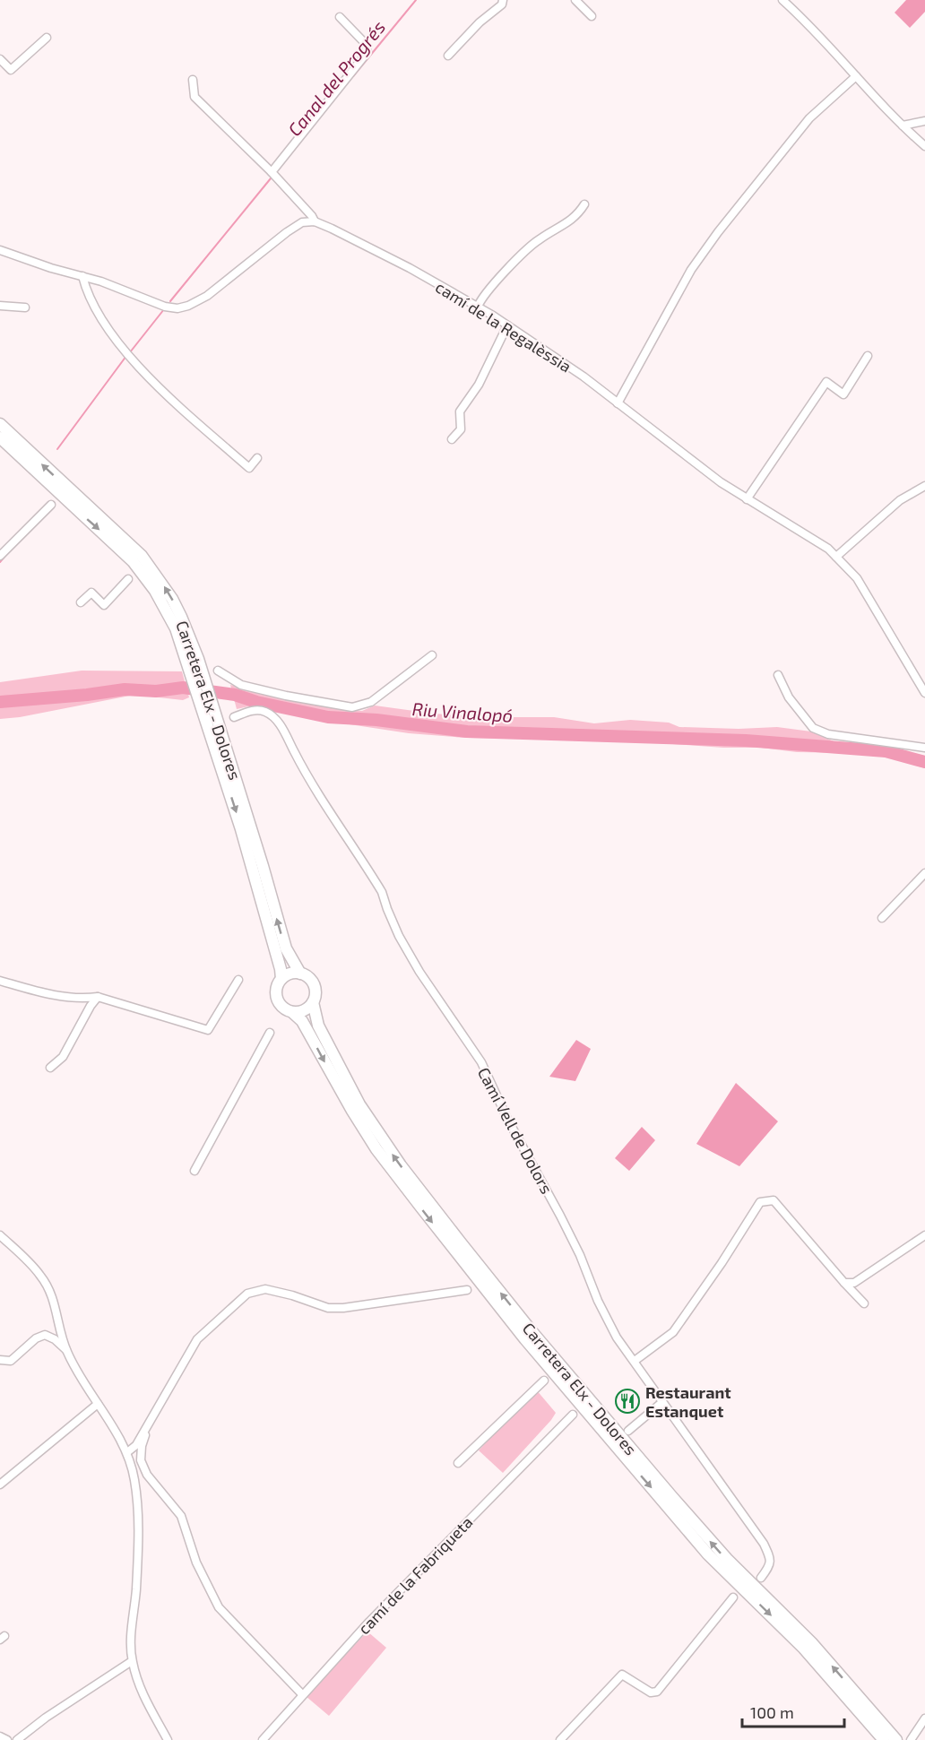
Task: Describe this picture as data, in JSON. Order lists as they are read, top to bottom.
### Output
{
  "streets": {
    "main road": ["Carretera Elx - Dolores"],
    "street": ["camí de la Regalèssia", "Camí Vell de Dolors", "camí de la Fabriqueta"]
  },
  "water": ["Canal del Progrés", "Riu Vinalopó"],
  "places": {
    "restaurant": ["Restaurant Estanquet"]
  },
  "scale_bar": "100 m"
}
